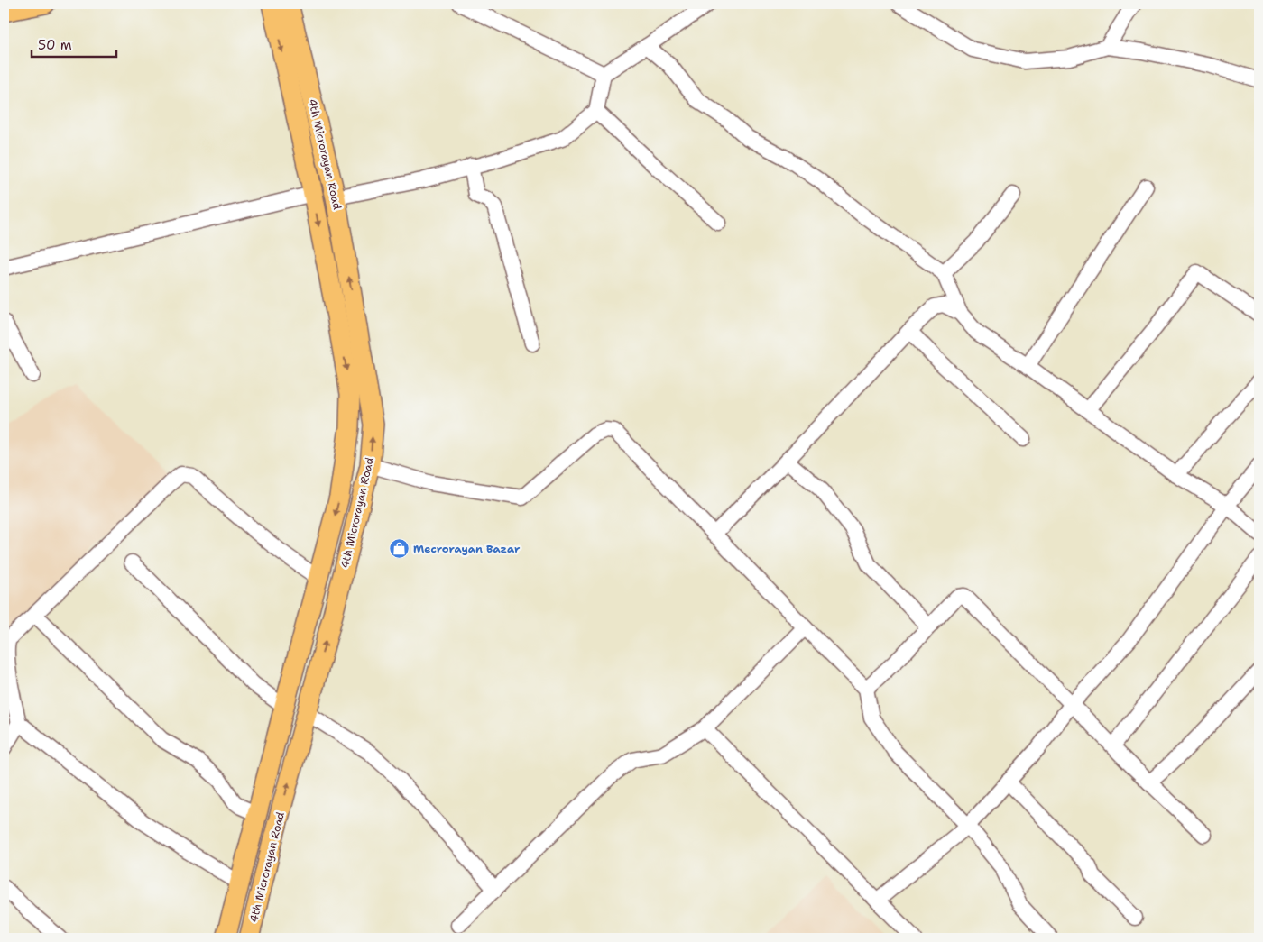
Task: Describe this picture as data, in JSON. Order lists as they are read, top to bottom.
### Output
{
  "streets": {
    "main road": ["4th Microrayan Road"]
  },
  "places": {
    "shop": ["Mecrorayan Bazar"]
  },
  "scale_bar": "50 m"
}
